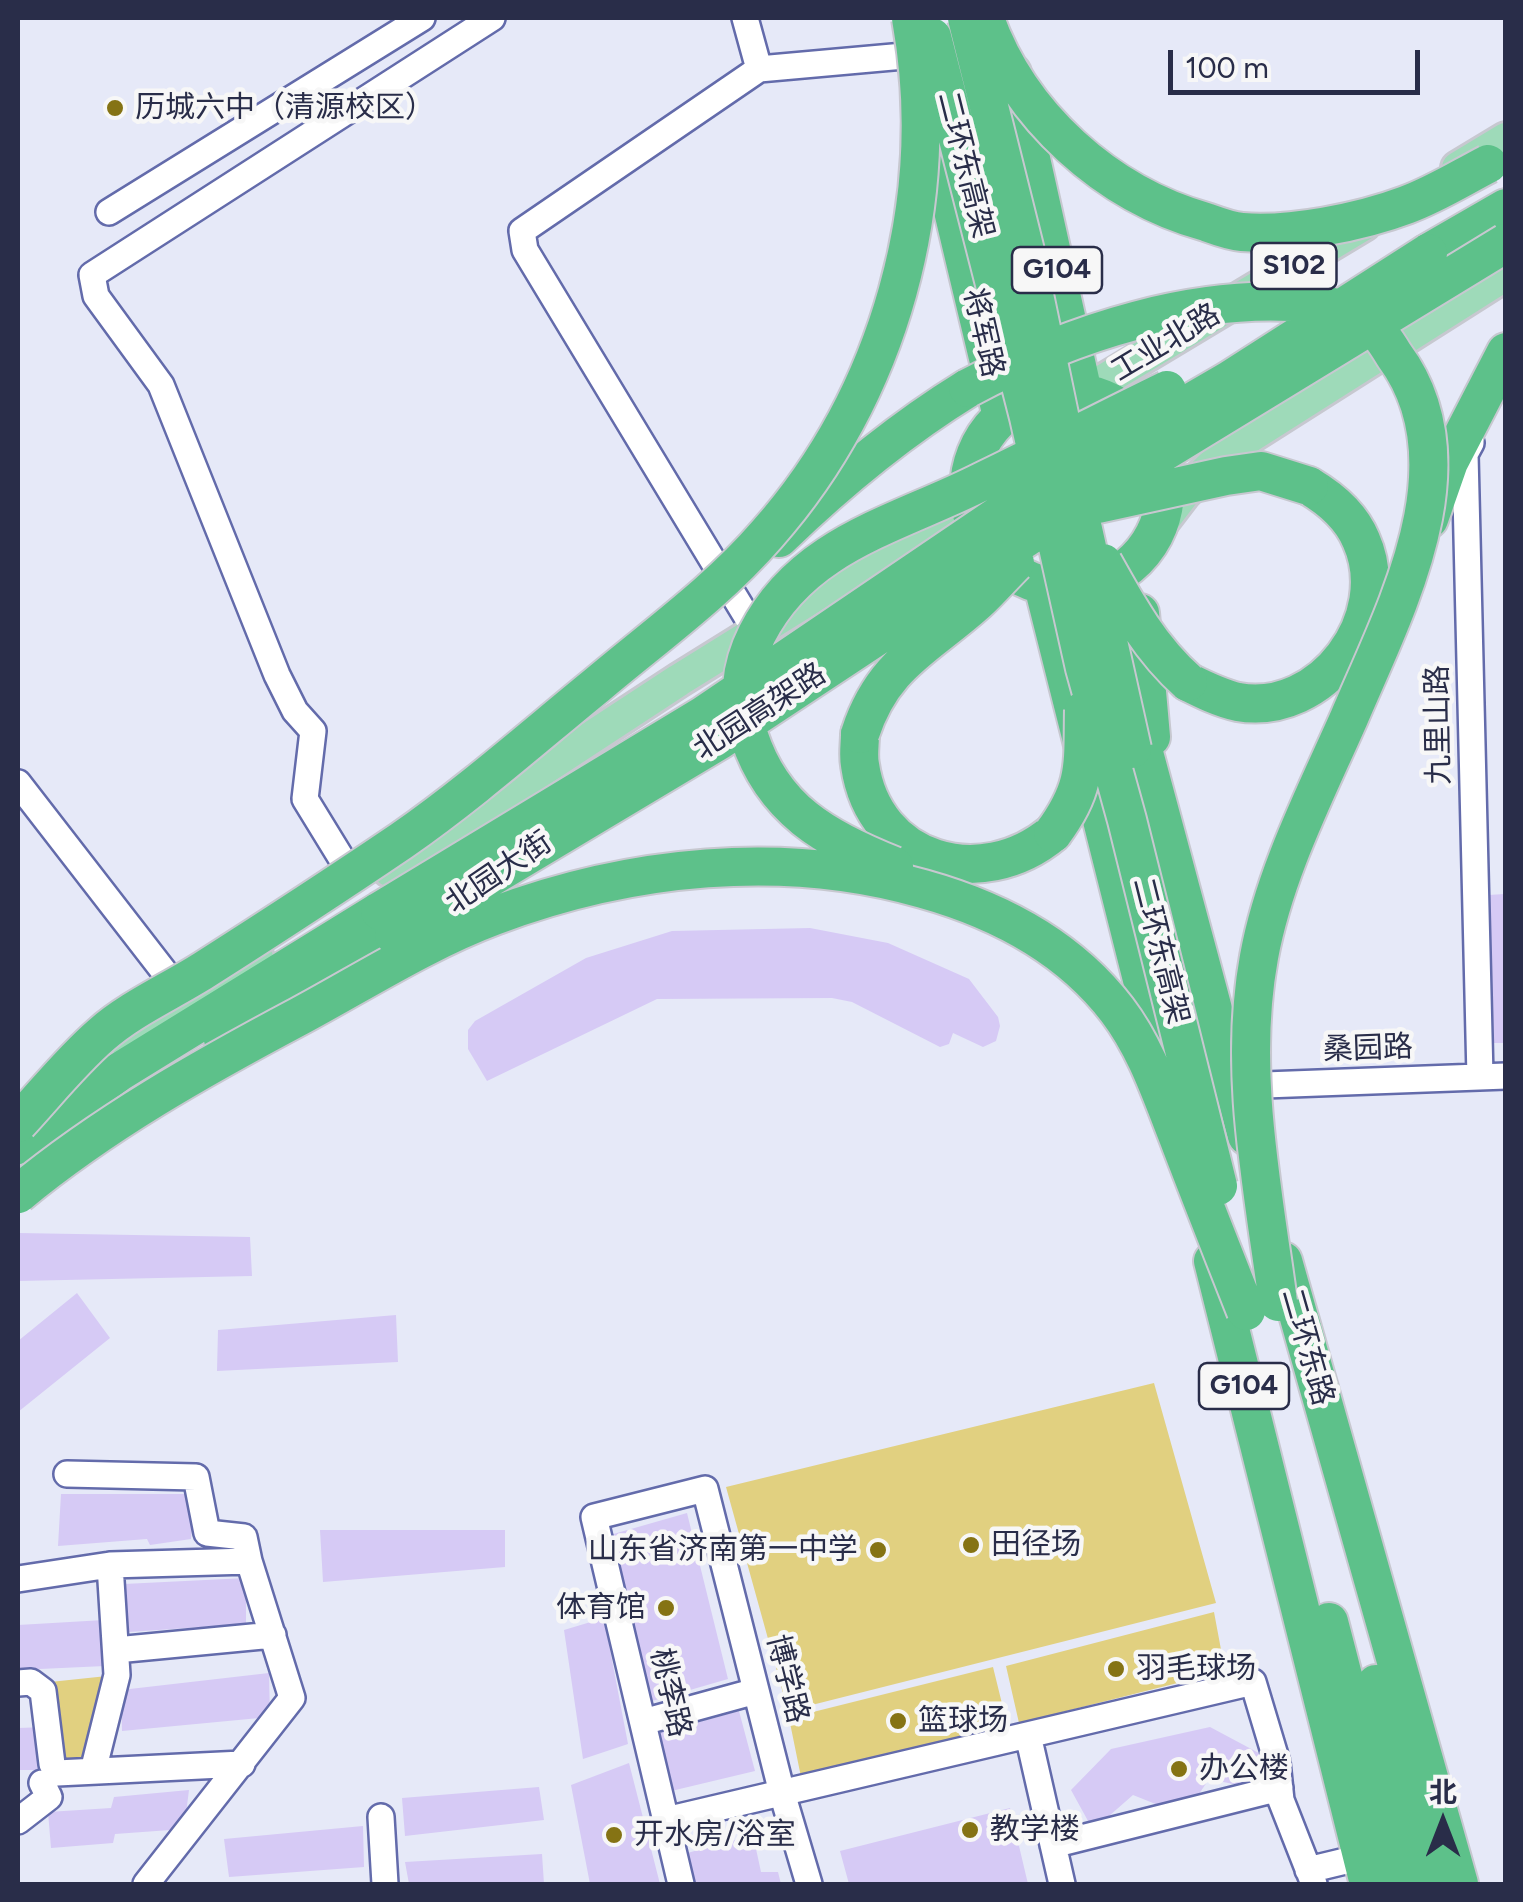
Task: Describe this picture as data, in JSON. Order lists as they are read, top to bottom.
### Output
{
  "streets": {
    "highway": [
      "二环东高架",
      "G104",
      "将军路",
      "北园高架路",
      "二环东路"
    ],
    "main road": ["S102", "工业北路", "北园大街"],
    "street": [
      "九里山路",
      "桑园路",
      "博学路",
      "桃李路"
    ]
  },
  "crossings": [
    ["二环东高架", "北园高架路"],
    ["G104", "将军路"],
    ["G104", "工业北路"],
    ["G104", "北园大街"],
    ["G104", "二环东路"],
    ["将军路", "工业北路"],
    ["将军路", "北园大街"],
    ["将军路", "二环东路"],
    ["工业北路", "北园大街"],
    ["工业北路", "二环东路"],
    ["九里山路", "桑园路"],
    ["北园大街", "二环东路"],
    ["桑园路", "二环东路"],
    ["博学路", "桃李路"]
  ],
  "places": [
    "历城六中（清源校区）",
    "田径场",
    "山东省济南第一中学",
    "体育馆",
    "羽毛球场",
    "篮球场",
    "办公楼",
    "教学楼",
    "开水房/浴室"
  ],
  "scale_bar": "100 m",
  "north": "top"
}
